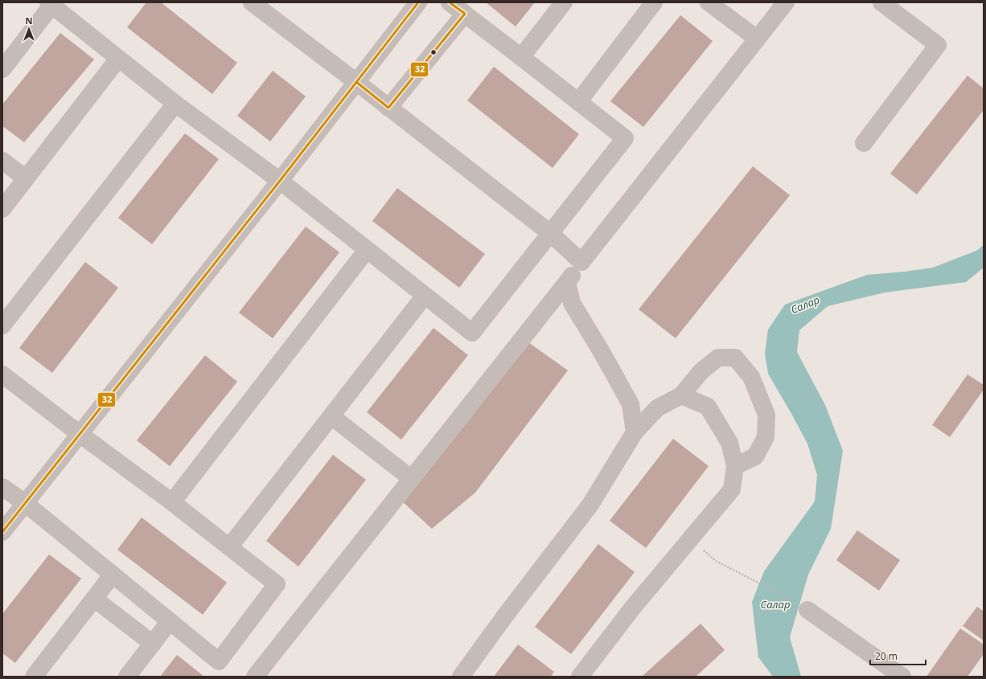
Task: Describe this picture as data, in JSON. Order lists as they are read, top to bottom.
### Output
{
  "water": ["Салар"],
  "lines": ["transit line 32"],
  "scale_bar": "20 m",
  "north": "top"
}
